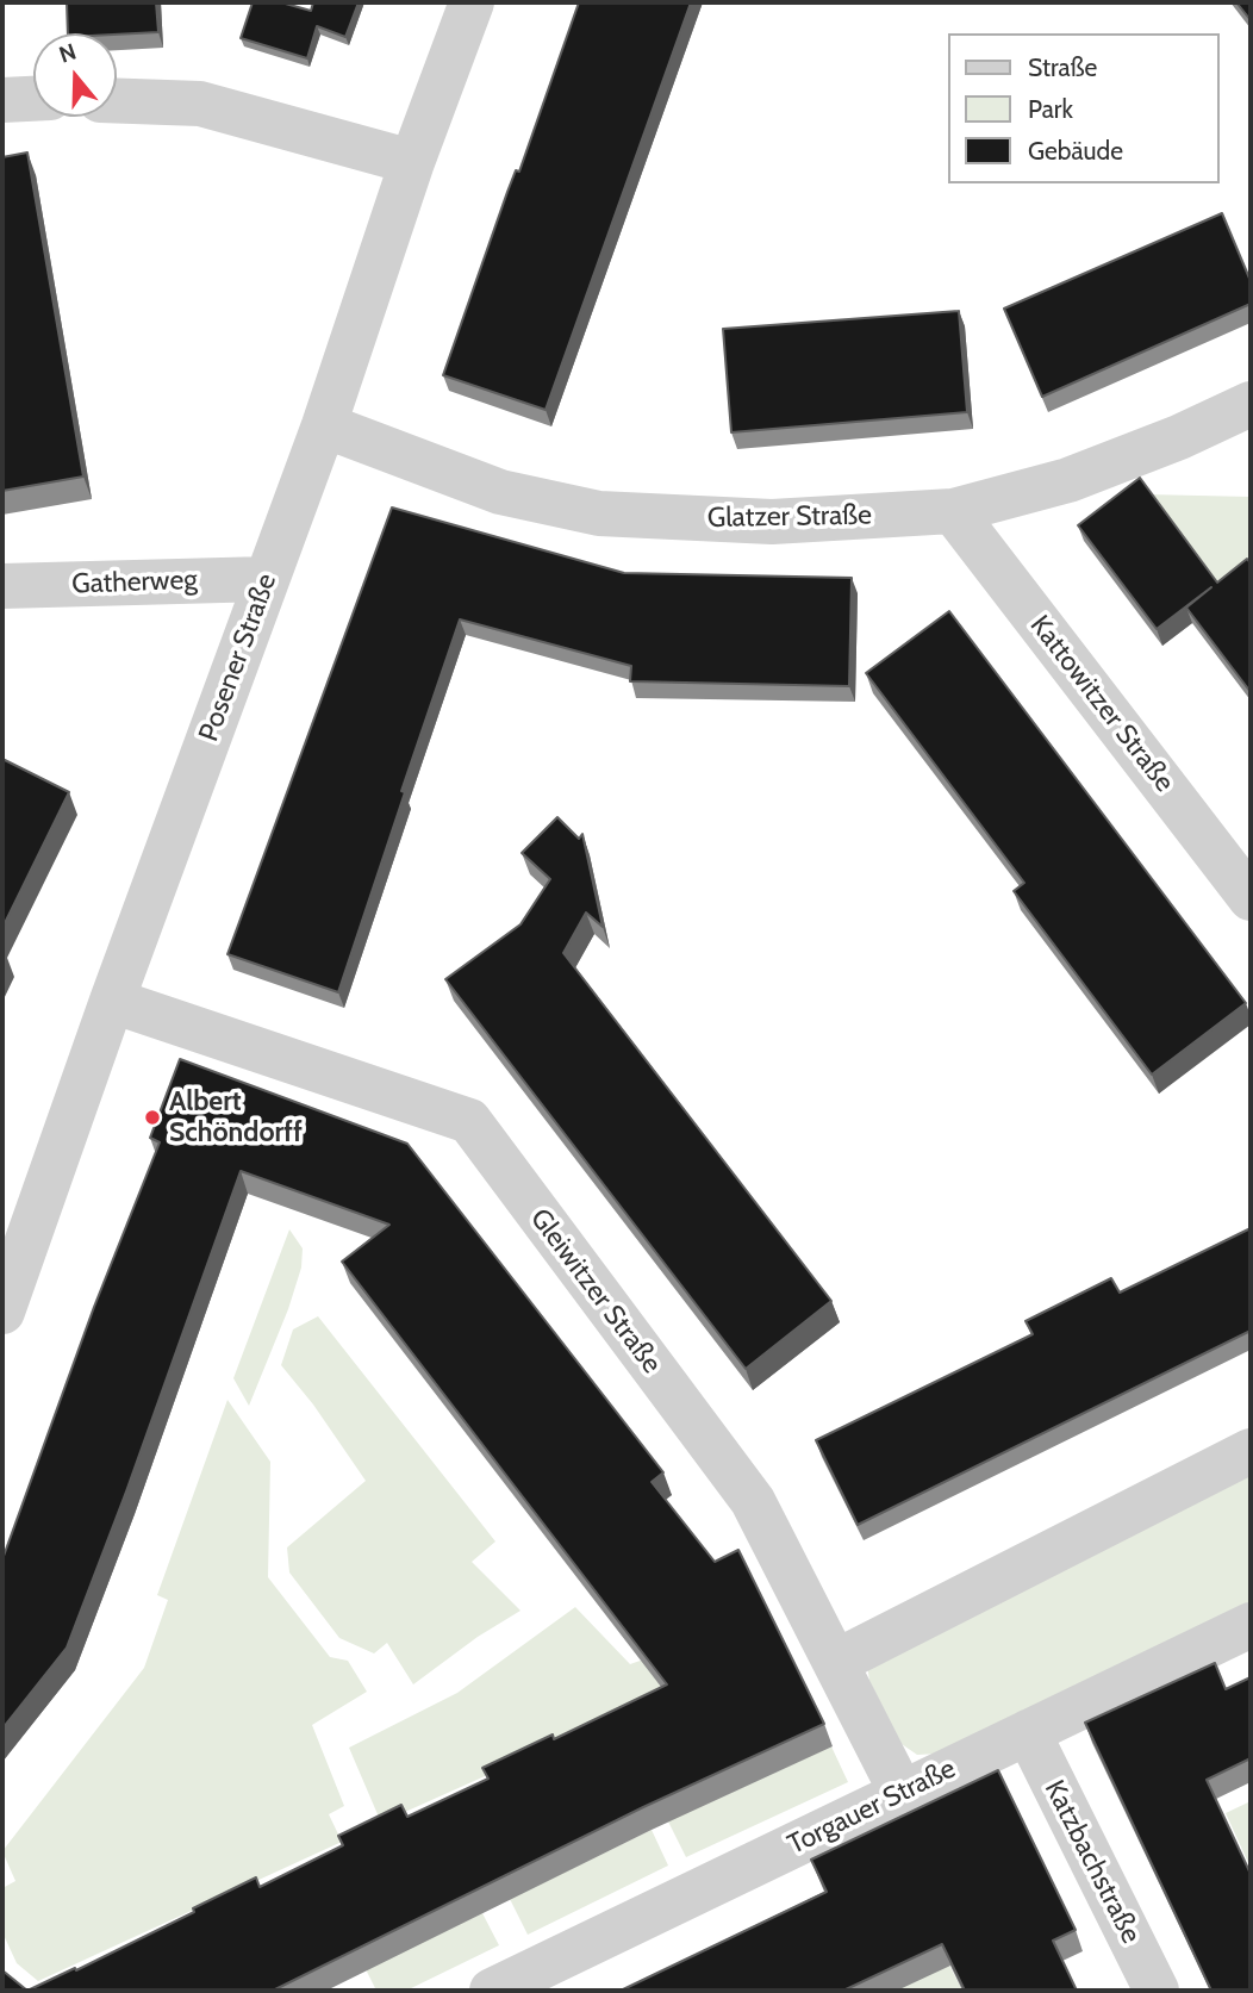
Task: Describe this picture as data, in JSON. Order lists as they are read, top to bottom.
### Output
{
  "streets": {
    "street": [
      "Glatzer Straße",
      "Gatherweg",
      "Posener Straße",
      "Kattowitzer Straße",
      "Gleiwitzer Straße",
      "Torgauer Straße",
      "Katzbachstraße"
    ]
  },
  "crossings": [
    ["Glatzer Straße", "Posener Straße"],
    ["Glatzer Straße", "Kattowitzer Straße"],
    ["Gatherweg", "Posener Straße"],
    ["Posener Straße", "Gleiwitzer Straße"],
    ["Gleiwitzer Straße", "Torgauer Straße"],
    ["Torgauer Straße", "Katzbachstraße"]
  ],
  "places": ["Albert Schöndorff"],
  "legend": ["Straße", "Park", "Gebäude"],
  "north": "top"
}
